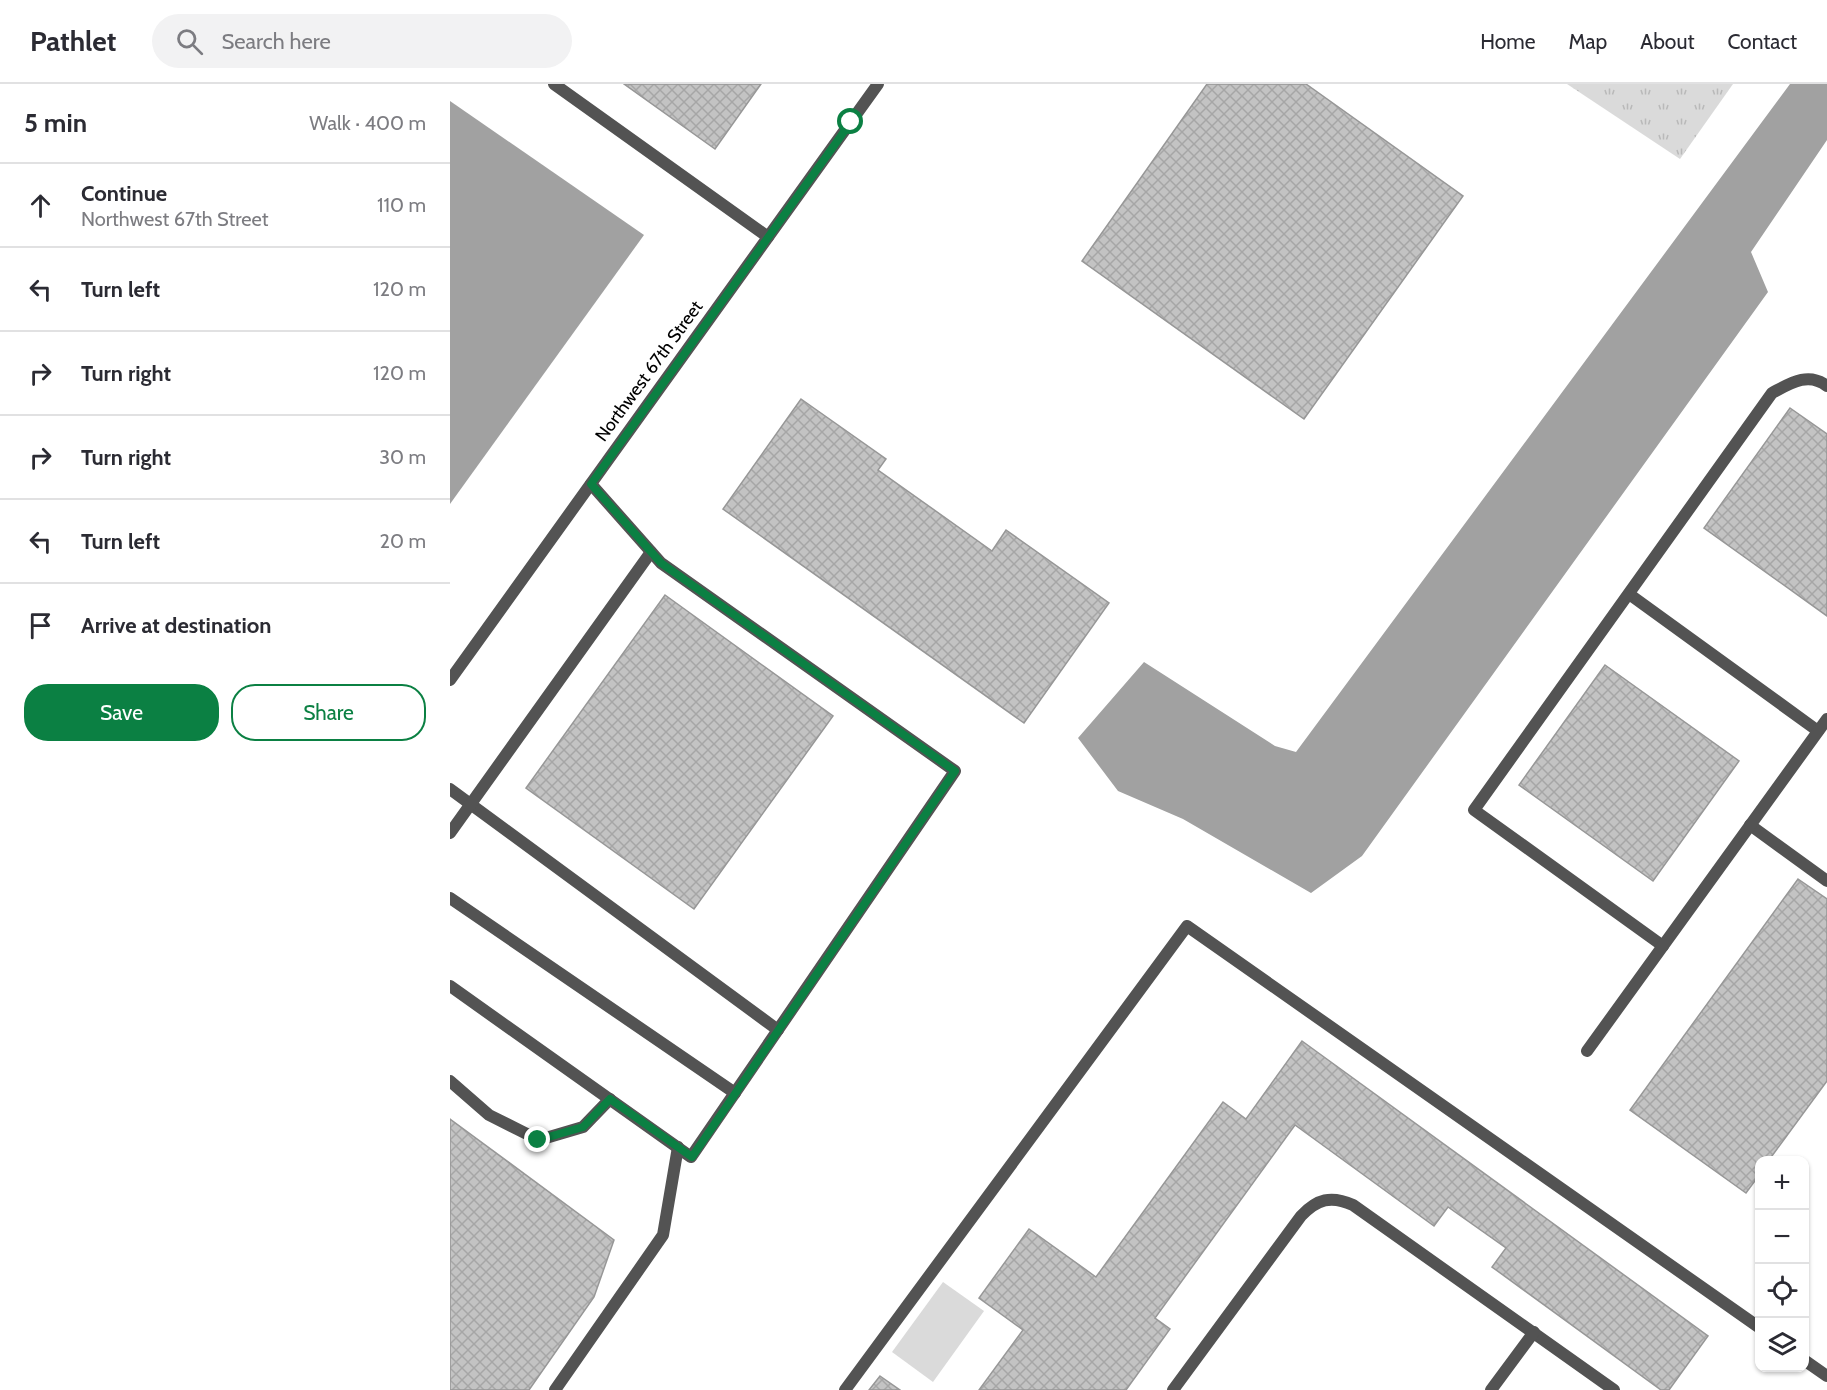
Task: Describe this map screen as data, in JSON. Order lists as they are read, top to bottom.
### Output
{
  "streets": {
    "street": ["Northwest 67th Street"]
  },
  "page": {
    "header": "Pathlet",
    "search": "Search here",
    "nav": [
      "Home",
      "Map",
      "About",
      "Contact"
    ],
    "heading": ["5 min", "Walk · 400 m"],
    "list": [
      ["Continue", "Northwest 67th Street", "110 m"],
      ["Turn left", "120 m"],
      ["Turn right", "120 m"],
      ["Turn right", "30 m"],
      ["Turn left", "20 m"],
      "Arrive at destination"
    ],
    "buttons": ["Save", "Share"],
    "map_buttons": ["+", "−"]
  }
}
